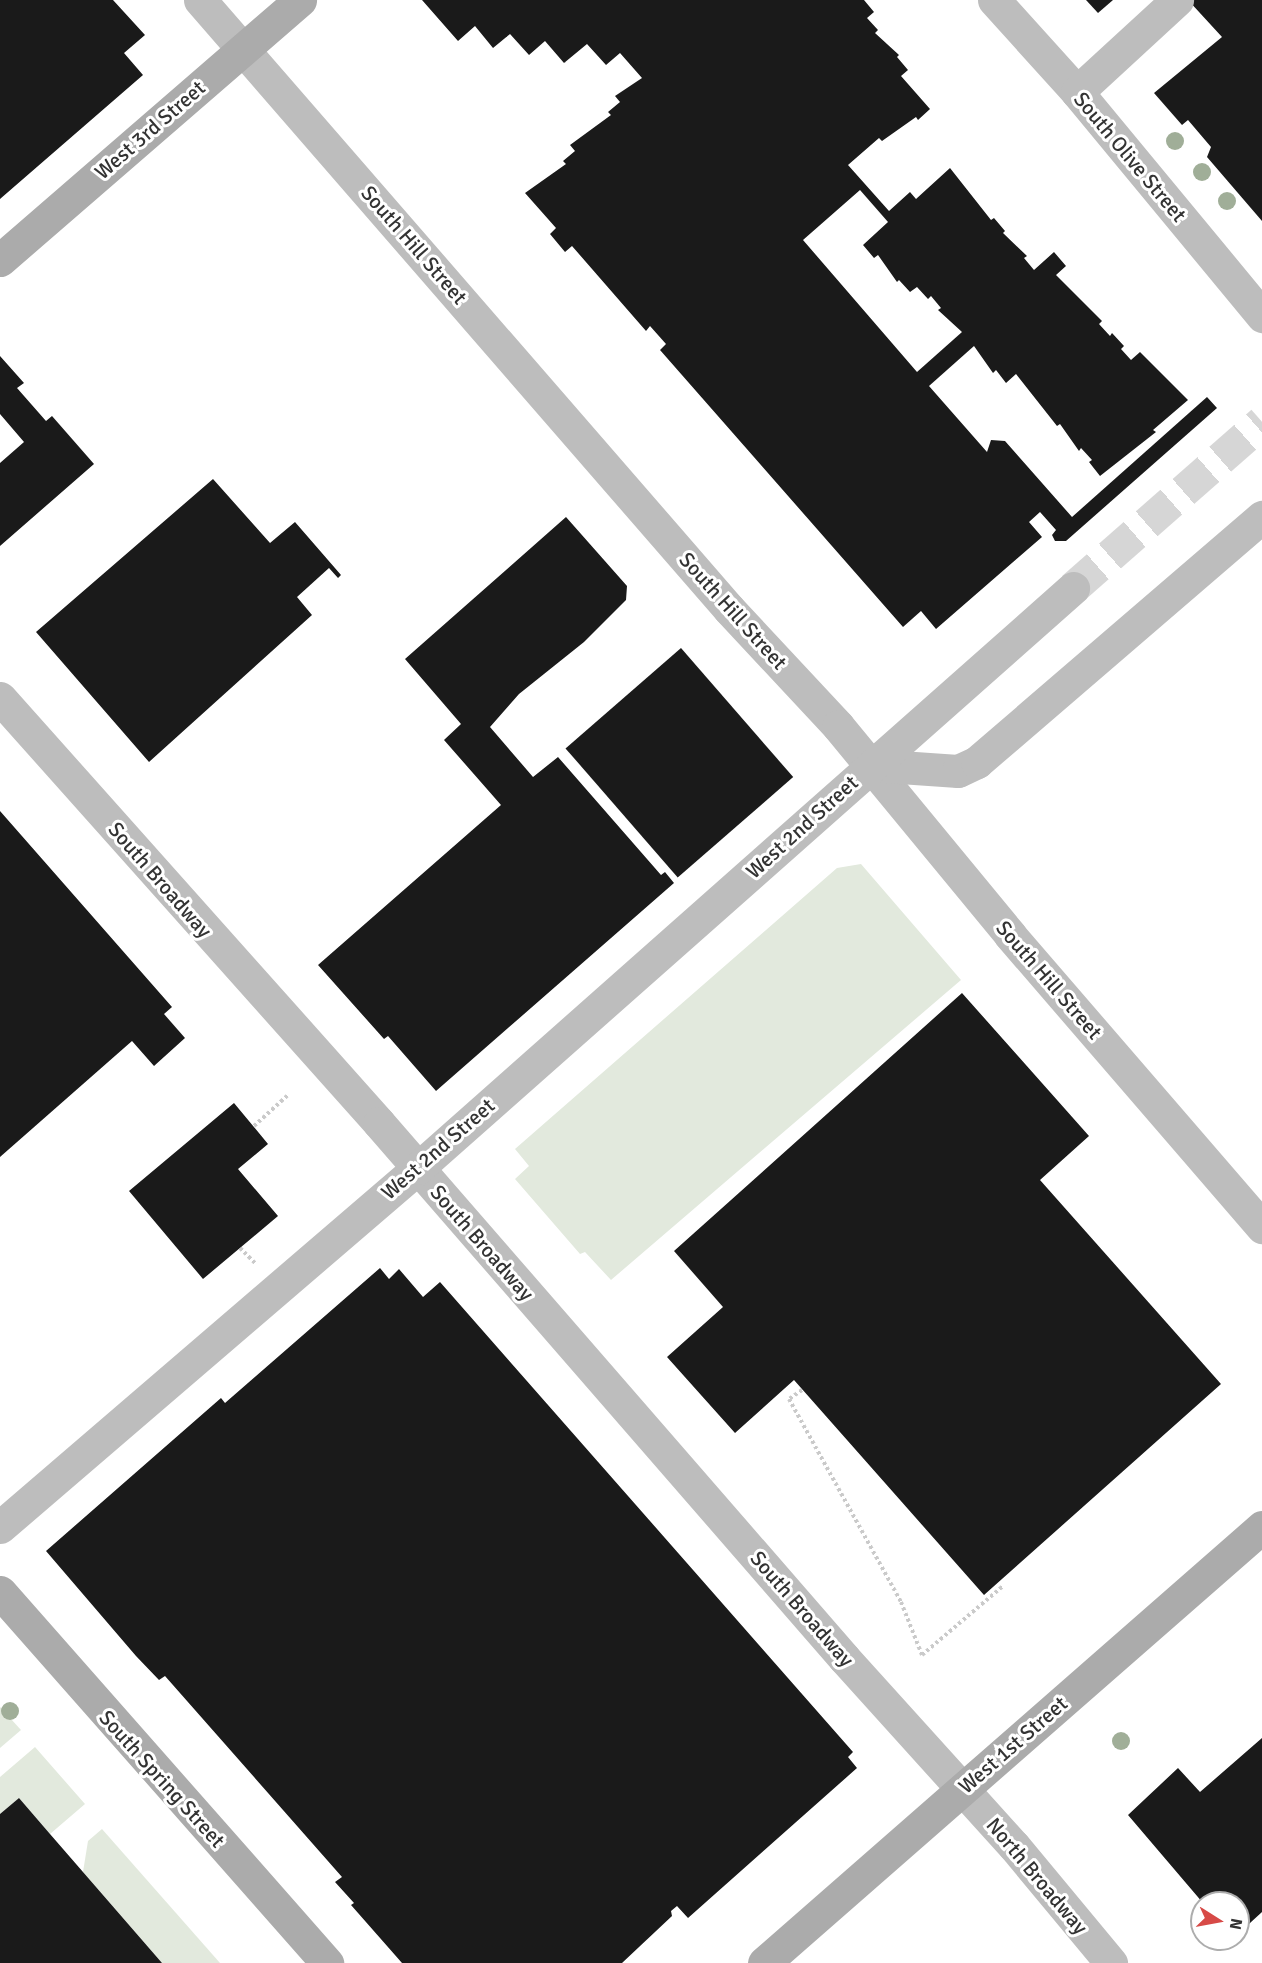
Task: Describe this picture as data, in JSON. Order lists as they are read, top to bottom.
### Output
{
  "streets": {
    "main road": [
      "West 3rd Street",
      "South Olive Street",
      "South Hill Street",
      "West 2nd Street",
      "South Broadway",
      "West 1st Street",
      "South Spring Street",
      "North Broadway"
    ]
  },
  "crossings": [
    ["West 3rd Street", "South Hill Street"],
    ["South Hill Street", "West 2nd Street"],
    ["West 2nd Street", "South Broadway"],
    ["South Broadway", "West 1st Street"],
    ["South Broadway", "North Broadway"],
    ["West 1st Street", "North Broadway"]
  ],
  "north": "right"
}
